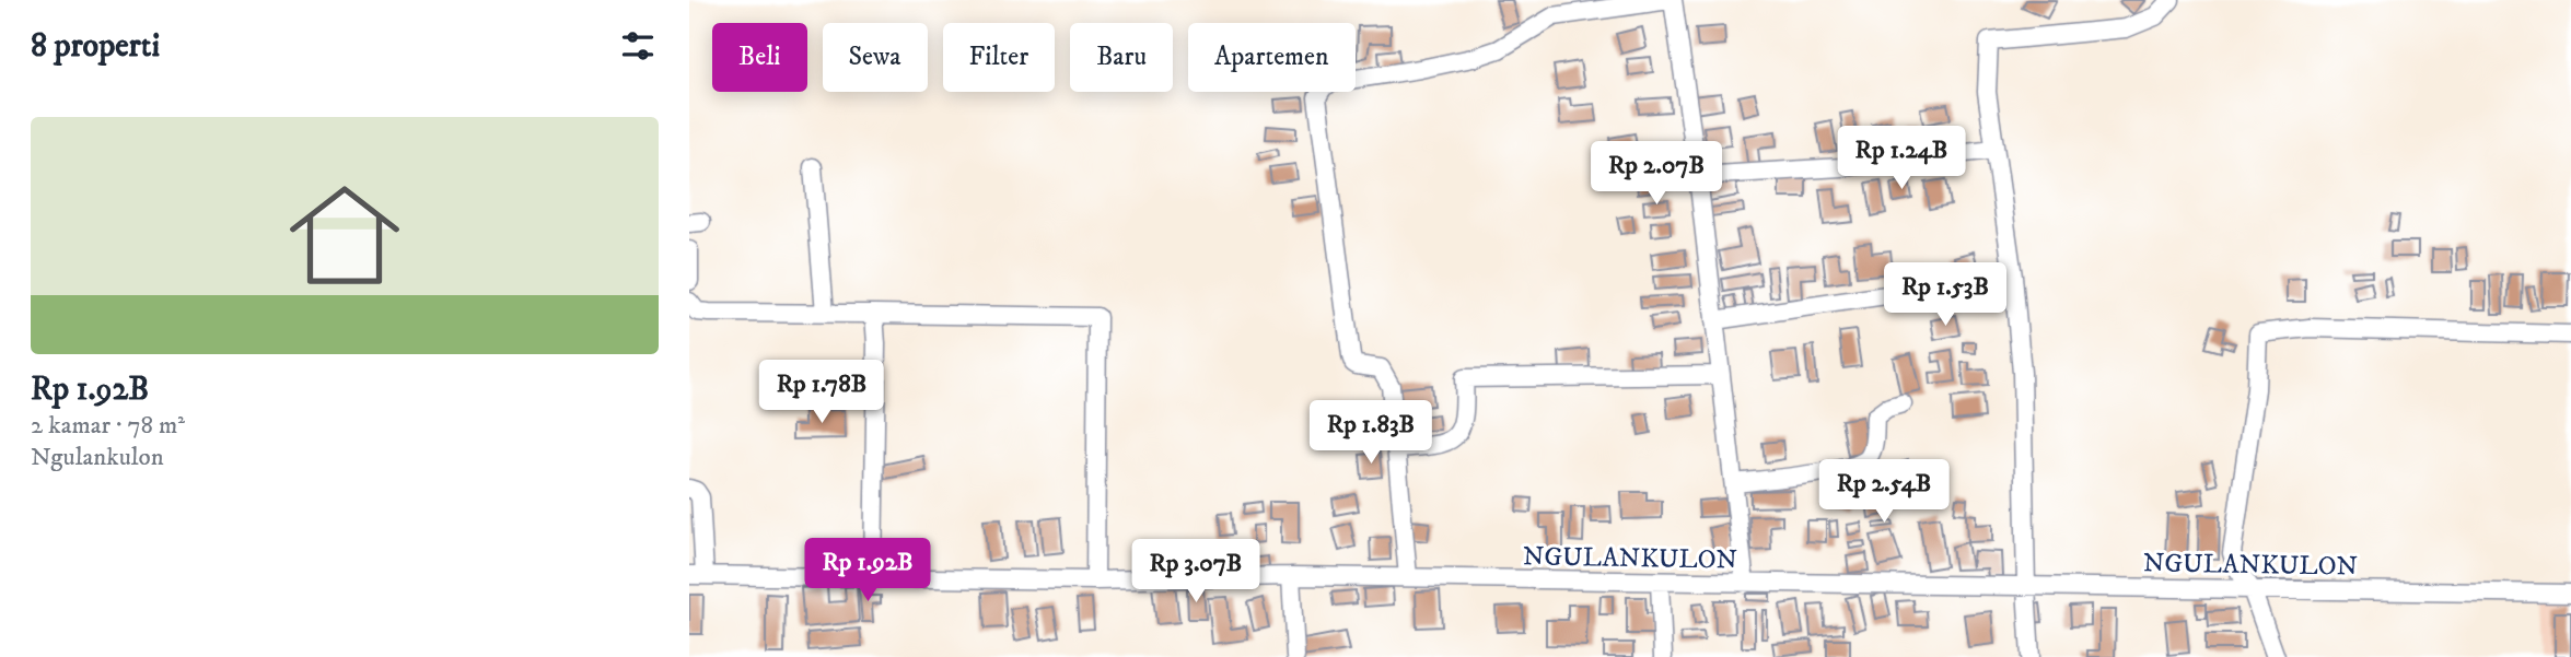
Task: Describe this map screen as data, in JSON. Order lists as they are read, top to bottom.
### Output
{
  "streets": {
    "street": ["NGULANKULON"]
  },
  "page": {
    "heading": "8 properti",
    "chip": [
      "Beli",
      "Sewa",
      "Filter",
      "Baru",
      "Apartemen"
    ],
    "list": [
      {
        "name": "Rp 1.92B",
        "note": "2 kamar · 78 m² · Ngulankulon"
      }
    ],
    "price": [
      "Rp 1.24B",
      "Rp 2.07B",
      "Rp 1.53B",
      "Rp 1.78B",
      "Rp 1.83B",
      "Rp 2.54B",
      "Rp 1.92B",
      "Rp 3.07B"
    ]
  }
}
